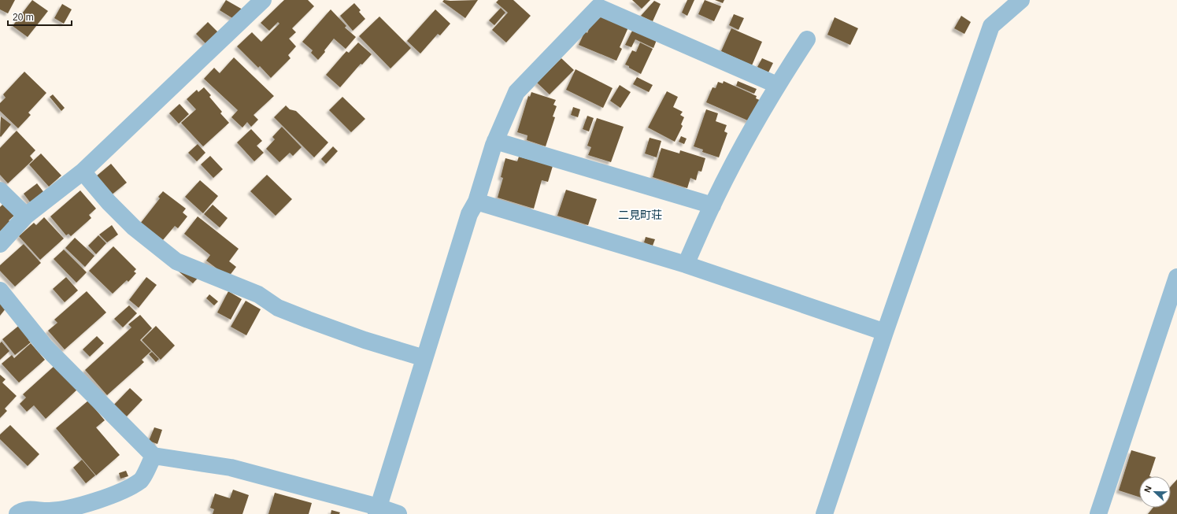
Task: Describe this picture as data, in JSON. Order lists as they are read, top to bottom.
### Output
{
  "districts": ["二見町荘"],
  "scale_bar": "20 m",
  "north": "left"
}
